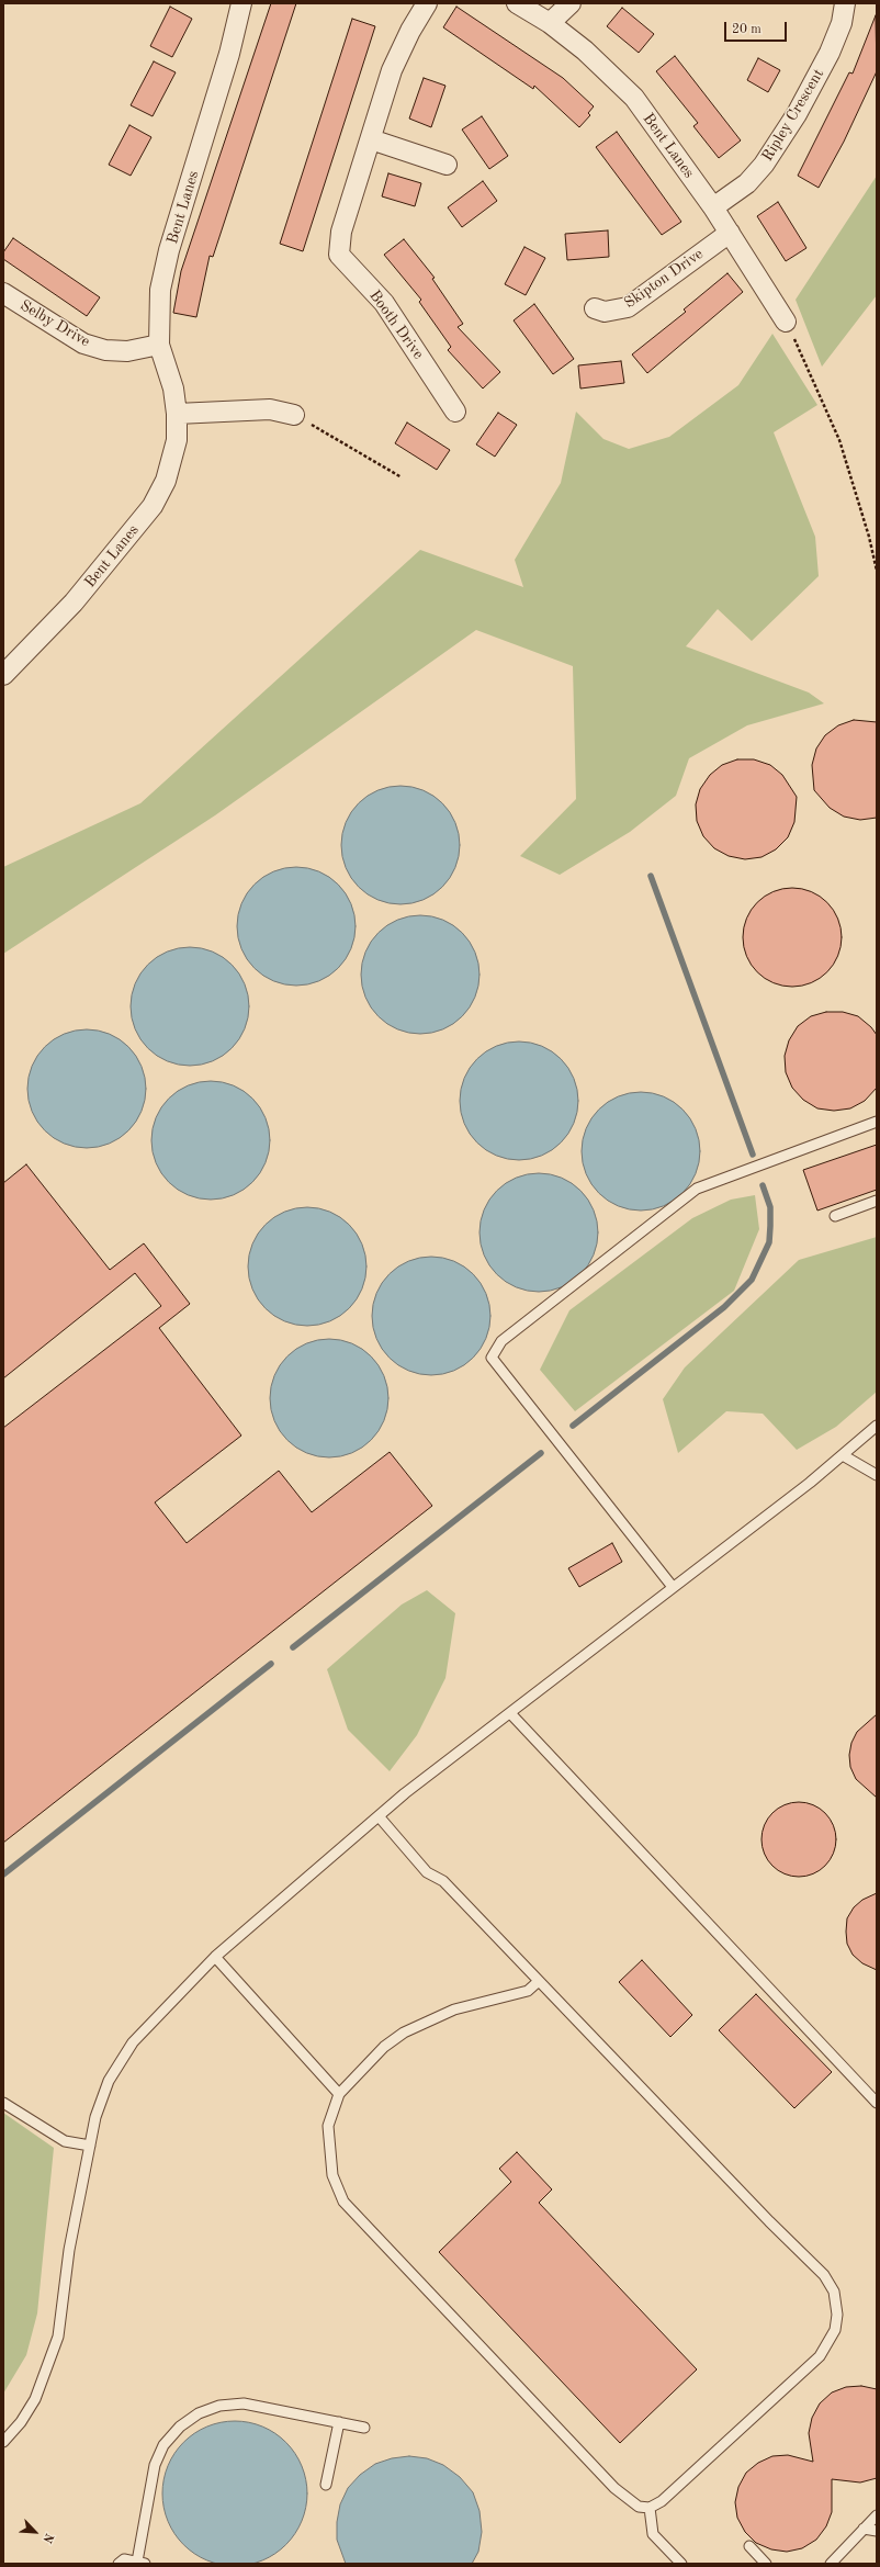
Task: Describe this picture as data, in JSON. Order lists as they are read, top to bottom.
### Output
{
  "streets": {
    "street": [
      "Ripley Crescent",
      "Bent Lanes",
      "Skipton Drive",
      "Selby Drive",
      "Booth Drive"
    ]
  },
  "crossings": [
    ["Ripley Crescent", "Bent Lanes"],
    ["Bent Lanes", "Skipton Drive"],
    ["Bent Lanes", "Selby Drive"]
  ],
  "scale_bar": "20 m",
  "north": "bottom right"
}
